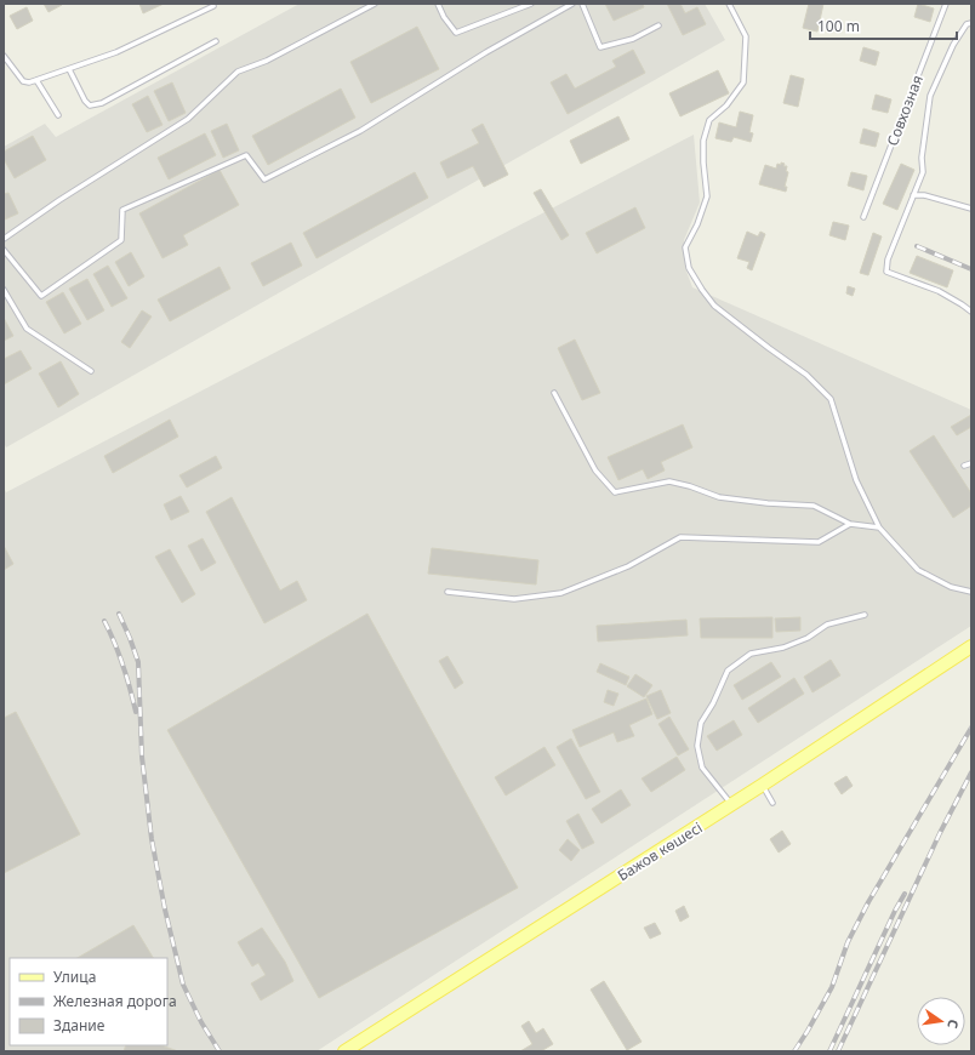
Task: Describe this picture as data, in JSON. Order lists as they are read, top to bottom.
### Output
{
  "streets": {
    "main road": ["Бажов көшесі"],
    "lane": ["Совхозная"]
  },
  "legend": ["Улица", "Железная дорога", "Здание"],
  "scale_bar": "100 m",
  "north": "right"
}
